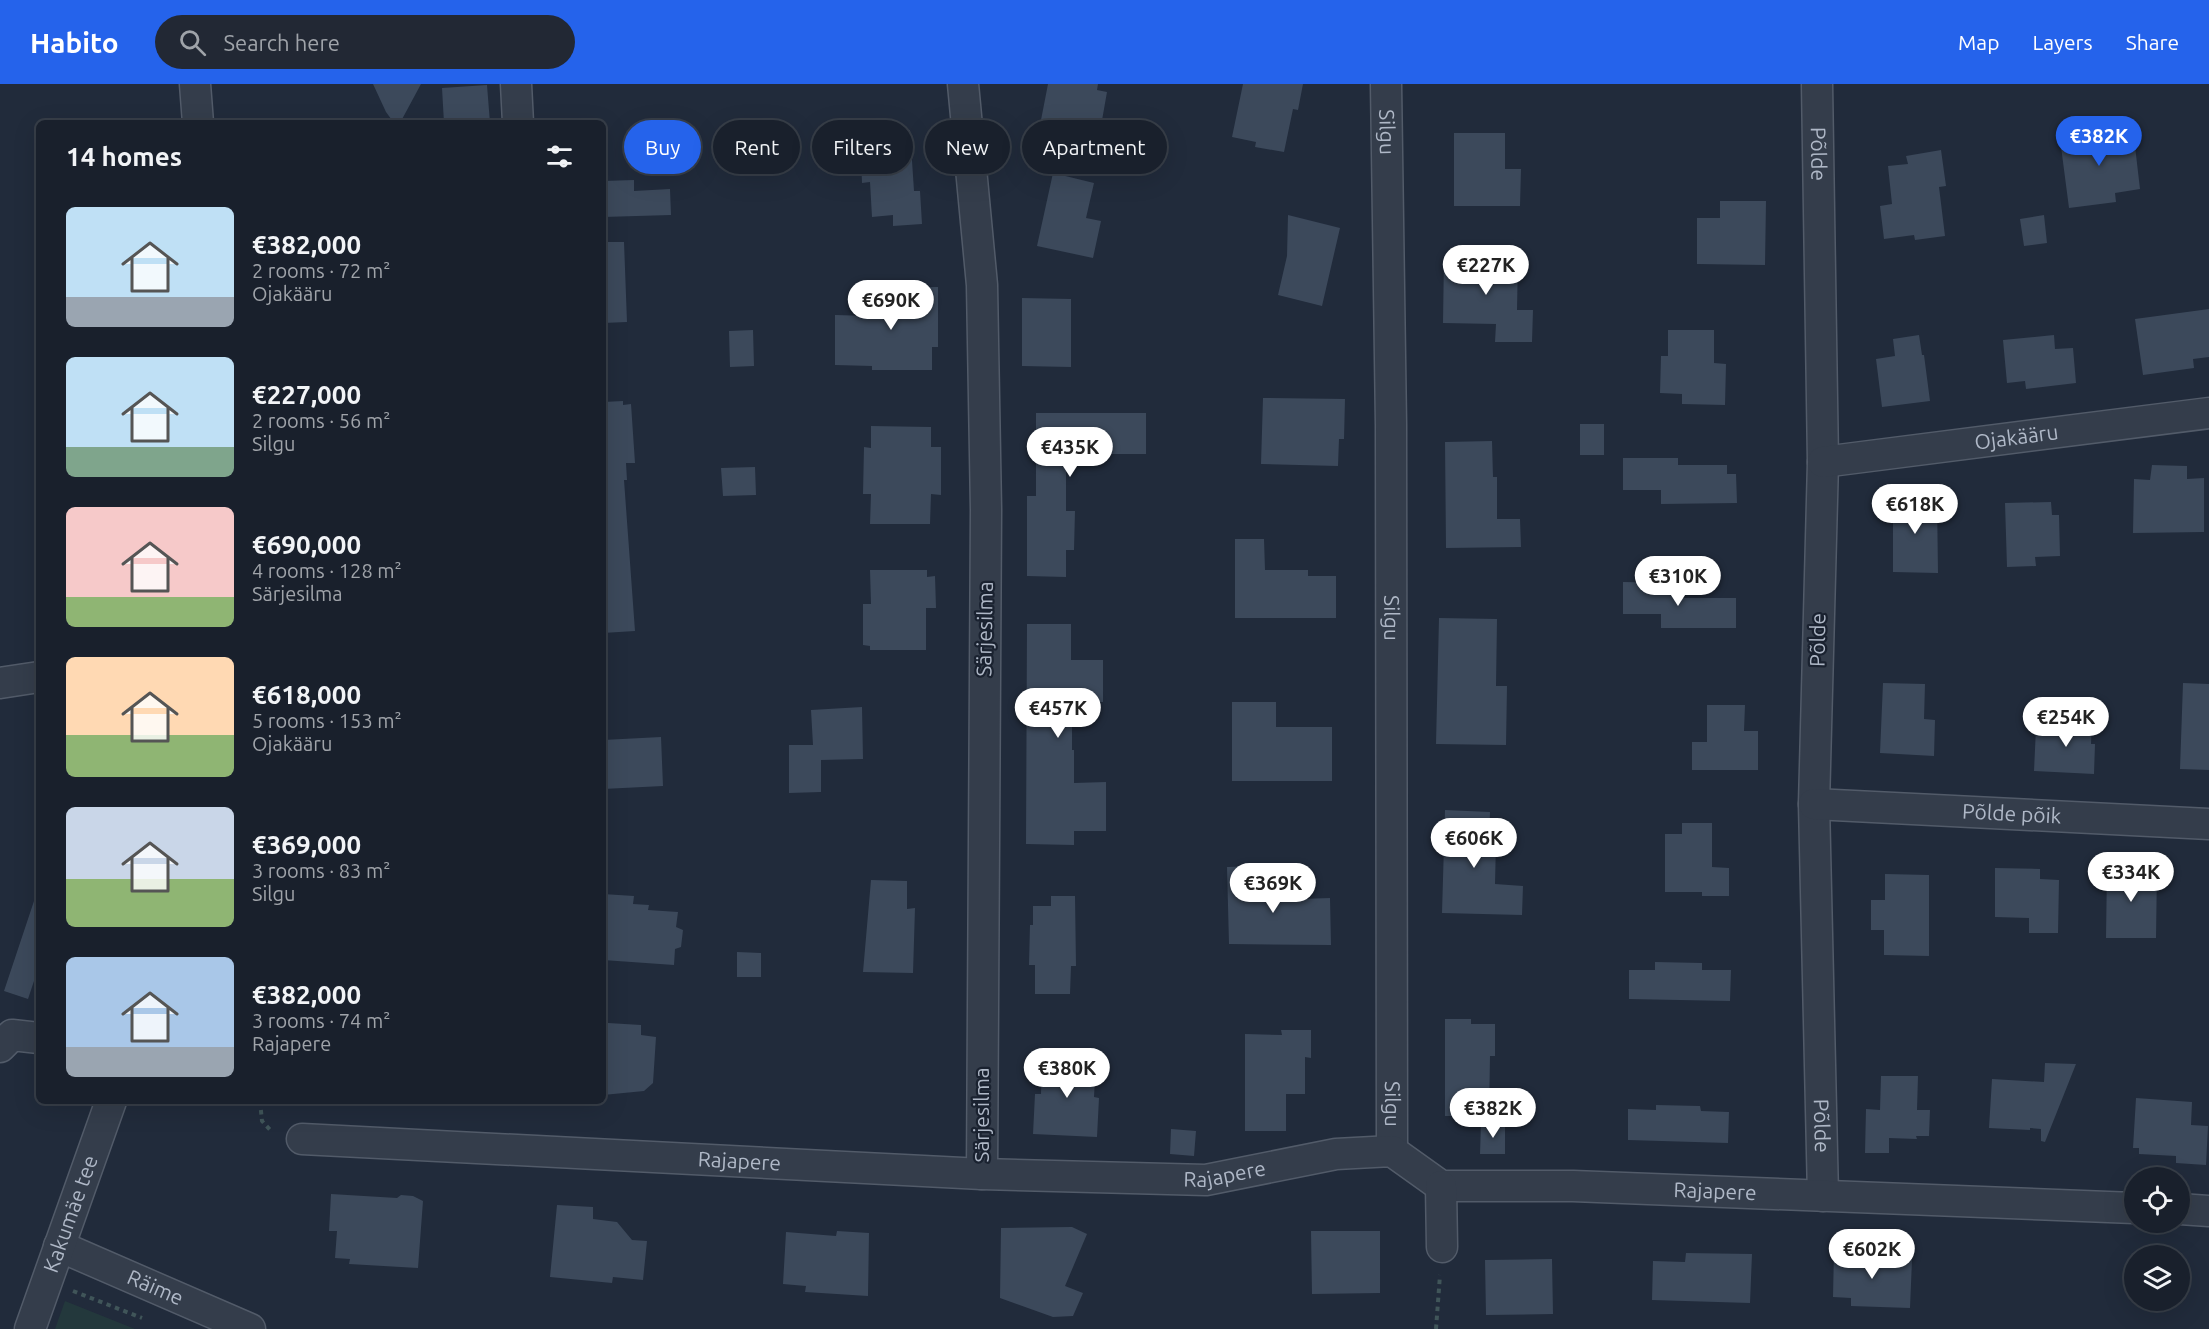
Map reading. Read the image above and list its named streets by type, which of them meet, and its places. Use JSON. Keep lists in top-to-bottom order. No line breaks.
{"streets":{"street":["Silgu","Põlde","Ojakääru","Särjesilma","Põlde põik","Rajapere","Kakumäe tee","Räime"]},"crossings":[["Silgu","Rajapere"],["Põlde","Ojakääru"],["Põlde","Põlde põik"],["Põlde","Rajapere"],["Särjesilma","Rajapere"],["Kakumäe tee","Räime"]],"page":{"header":"Habito","search":"Search here","nav":["Map","Layers","Share"],"price":["€382K","€227K","€690K","€435K","€618K","€310K","€457K","€254K","€606K","€334K","€369K","€380K","€382K","€602K"],"chip":["Buy","Rent","Filters","New","Apartment"],"heading":"14 homes","list":[{"name":"€382,000","note":"2 rooms · 72 m² · Ojakääru"},{"name":"€227,000","note":"2 rooms · 56 m² · Silgu"},{"name":"€690,000","note":"4 rooms · 128 m² · Särjesilma"},{"name":"€618,000","note":"5 rooms · 153 m² · Ojakääru"},{"name":"€369,000","note":"3 rooms · 83 m² · Silgu"},{"name":"€382,000","note":"3 rooms · 74 m² · Rajapere"}]}}
